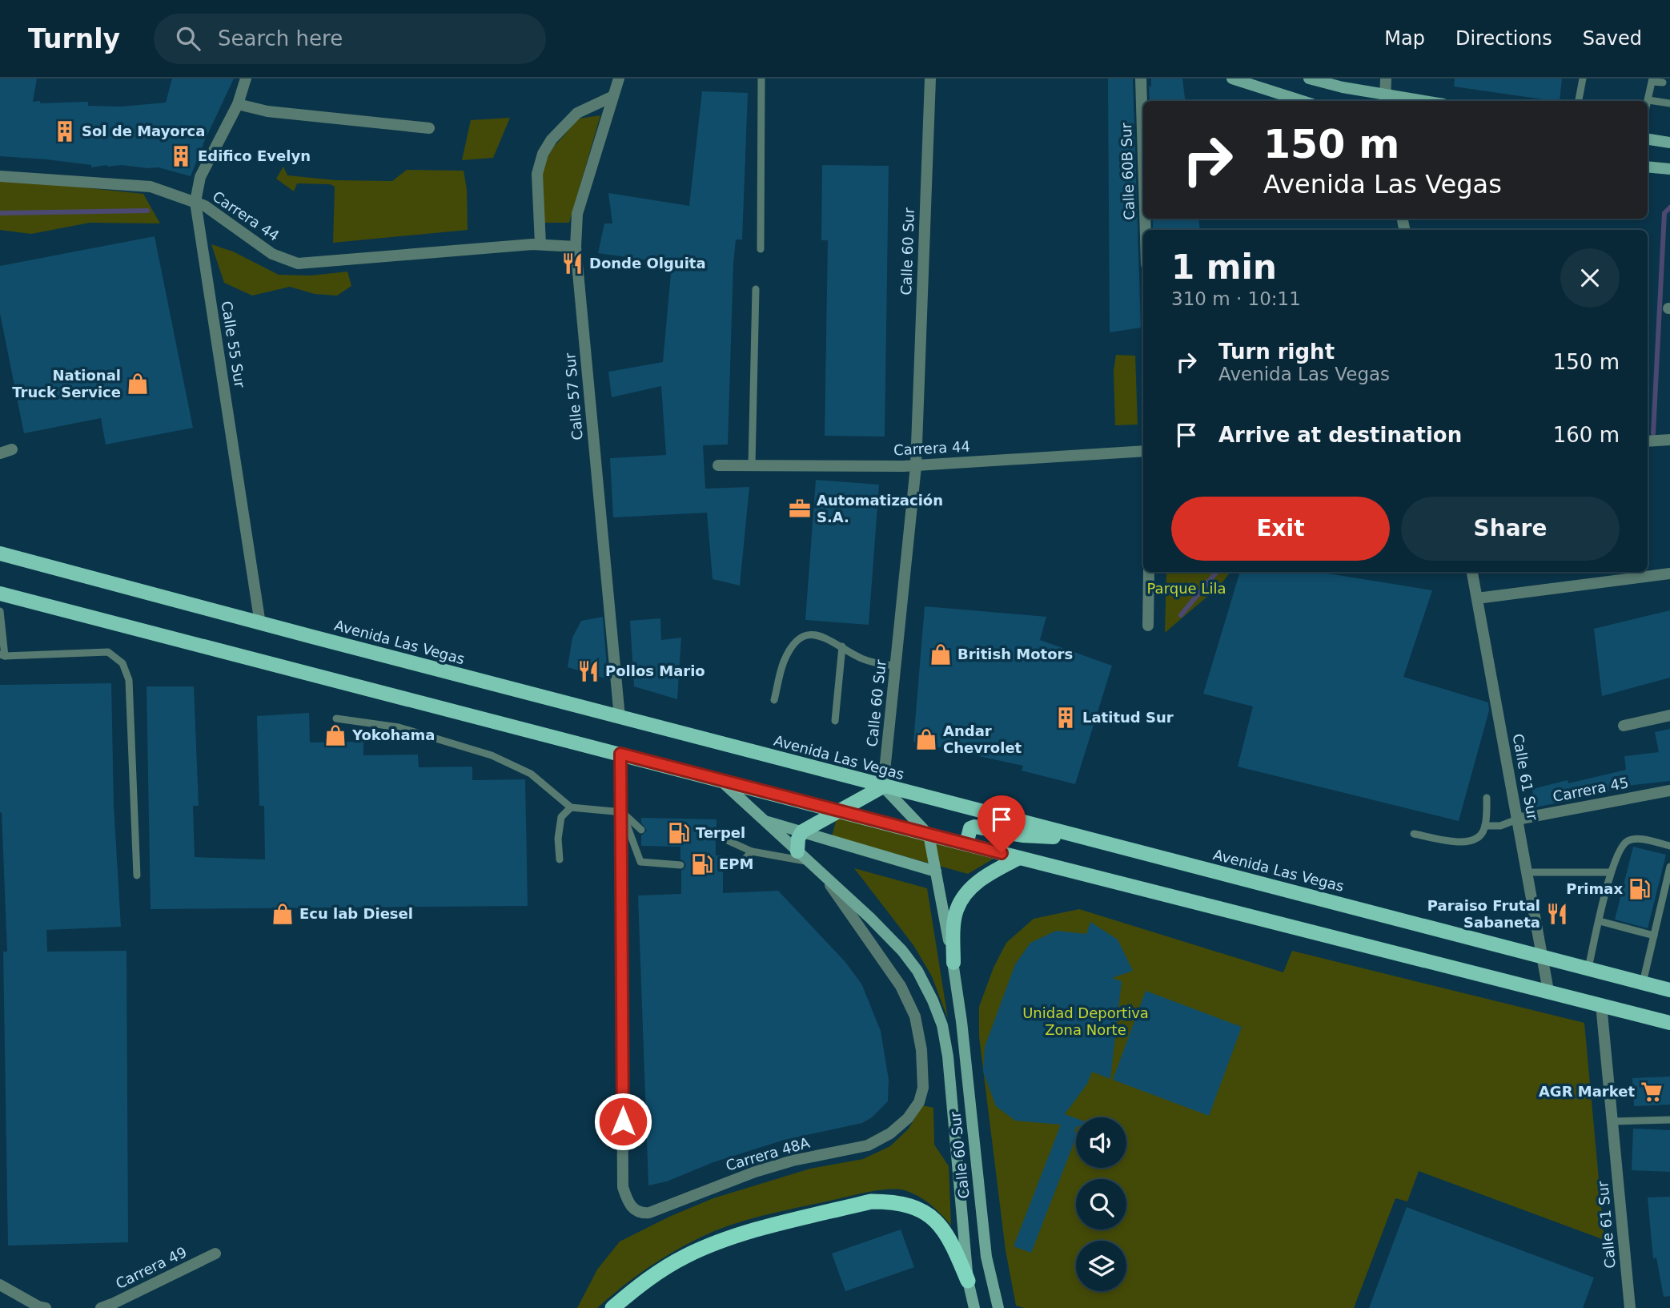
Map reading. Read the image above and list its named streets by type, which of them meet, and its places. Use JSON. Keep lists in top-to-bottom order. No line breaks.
{"streets":{"main road":["Calle 60 Sur","Avenida Las Vegas"],"street":["Calle 60B Sur","Carrera 44","Calle 55 Sur","Calle 57 Sur","Calle 61 Sur","Carrera 45","Carrera 48A","Carrera 49"]},"crossings":[["Carrera 44","Calle 60 Sur"],["Carrera 44","Calle 55 Sur"],["Carrera 44","Calle 57 Sur"],["Calle 60 Sur","Avenida Las Vegas"],["Calle 60 Sur","Carrera 48A"],["Calle 55 Sur","Avenida Las Vegas"],["Calle 57 Sur","Avenida Las Vegas"],["Avenida Las Vegas","Calle 61 Sur"],["Calle 61 Sur","Carrera 45"]],"parks":["Parque Lila","Unidad Deportiva Zona Norte"],"places":{"building":["Sol de Mayorca","Edifico Evelyn","Latitud Sur"],"restaurant":["Donde Olguita","Pollos Mario","Paraiso Frutal Sabaneta"],"shop":["National Truck Service","British Motors","Yokohama","Andar Chevrolet","Ecu lab Diesel"],"office":["Automatización S.A."],"fuel station":["Terpel","EPM","Primax"],"supermarket":["AGR Market"]},"page":{"header":"Turnly","search":"Search here","nav":["Map","Directions","Saved"],"turn":["150 m","Avenida Las Vegas"],"heading":["1 min","310 m · 10:11"],"list":[{"name":"Turn right","note":"Avenida Las Vegas","value":"150 m"},{"name":"Arrive at destination","value":"160 m"}],"buttons":["Exit","Share"]}}
